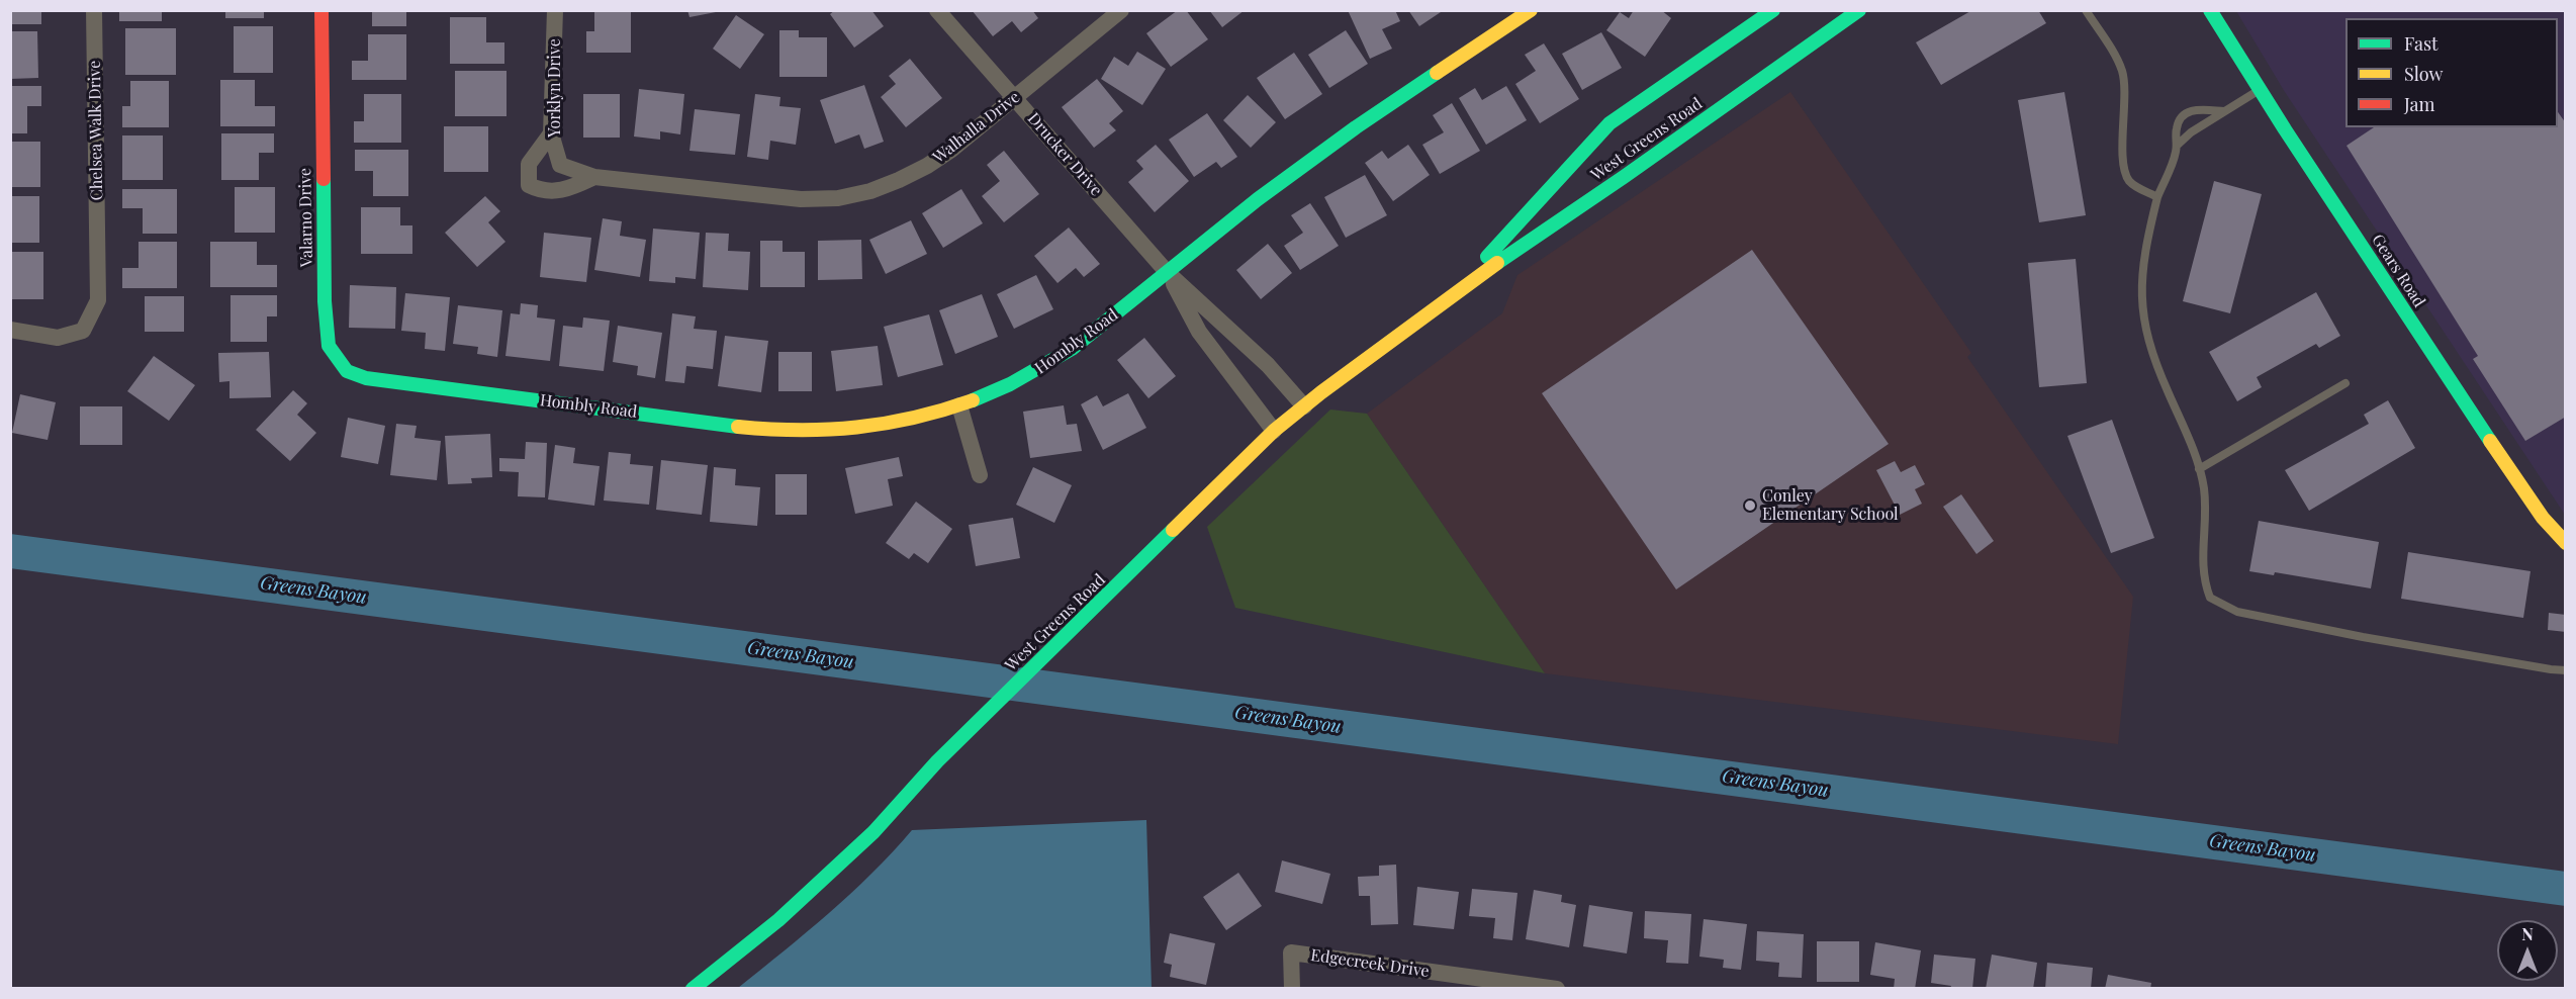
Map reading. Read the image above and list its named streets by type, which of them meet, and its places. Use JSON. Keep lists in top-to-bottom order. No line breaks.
{"streets":{"main road":["West Greens Road","Valarno Drive","Gears Road","Hombly Road"],"street":["Yorklyn Drive","Walhalla Drive","Chelsea Walk Drive","Drucker Drive","Edgecreek Drive"]},"crossings":[["Yorklyn Drive","Walhalla Drive"],["Walhalla Drive","Drucker Drive"],["West Greens Road","Drucker Drive"],["Drucker Drive","Hombly Road"],["Valarno Drive","Hombly Road"]],"water":["Greens Bayou"],"places":["Conley Elementary School"],"legend":["Fast","Slow","Jam"],"north":"top"}
